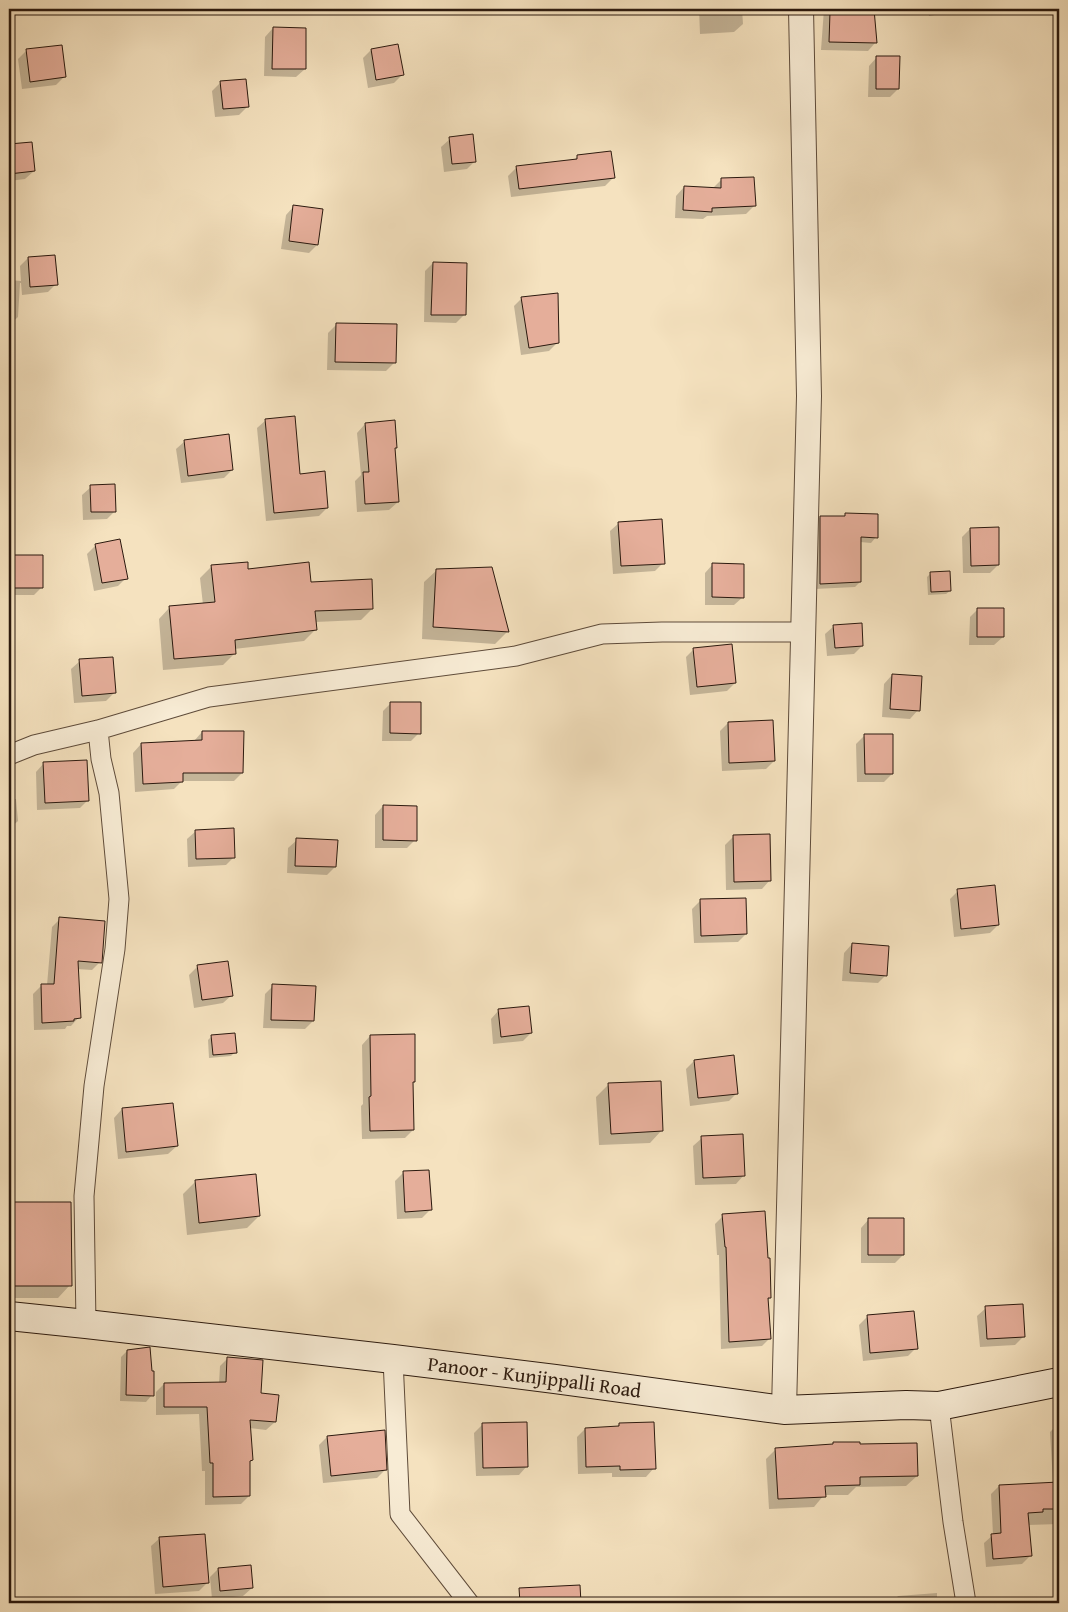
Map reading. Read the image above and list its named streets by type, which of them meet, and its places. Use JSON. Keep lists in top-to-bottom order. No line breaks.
{"streets":{"main road":["Panoor - Kunjippalli Road"]}}
